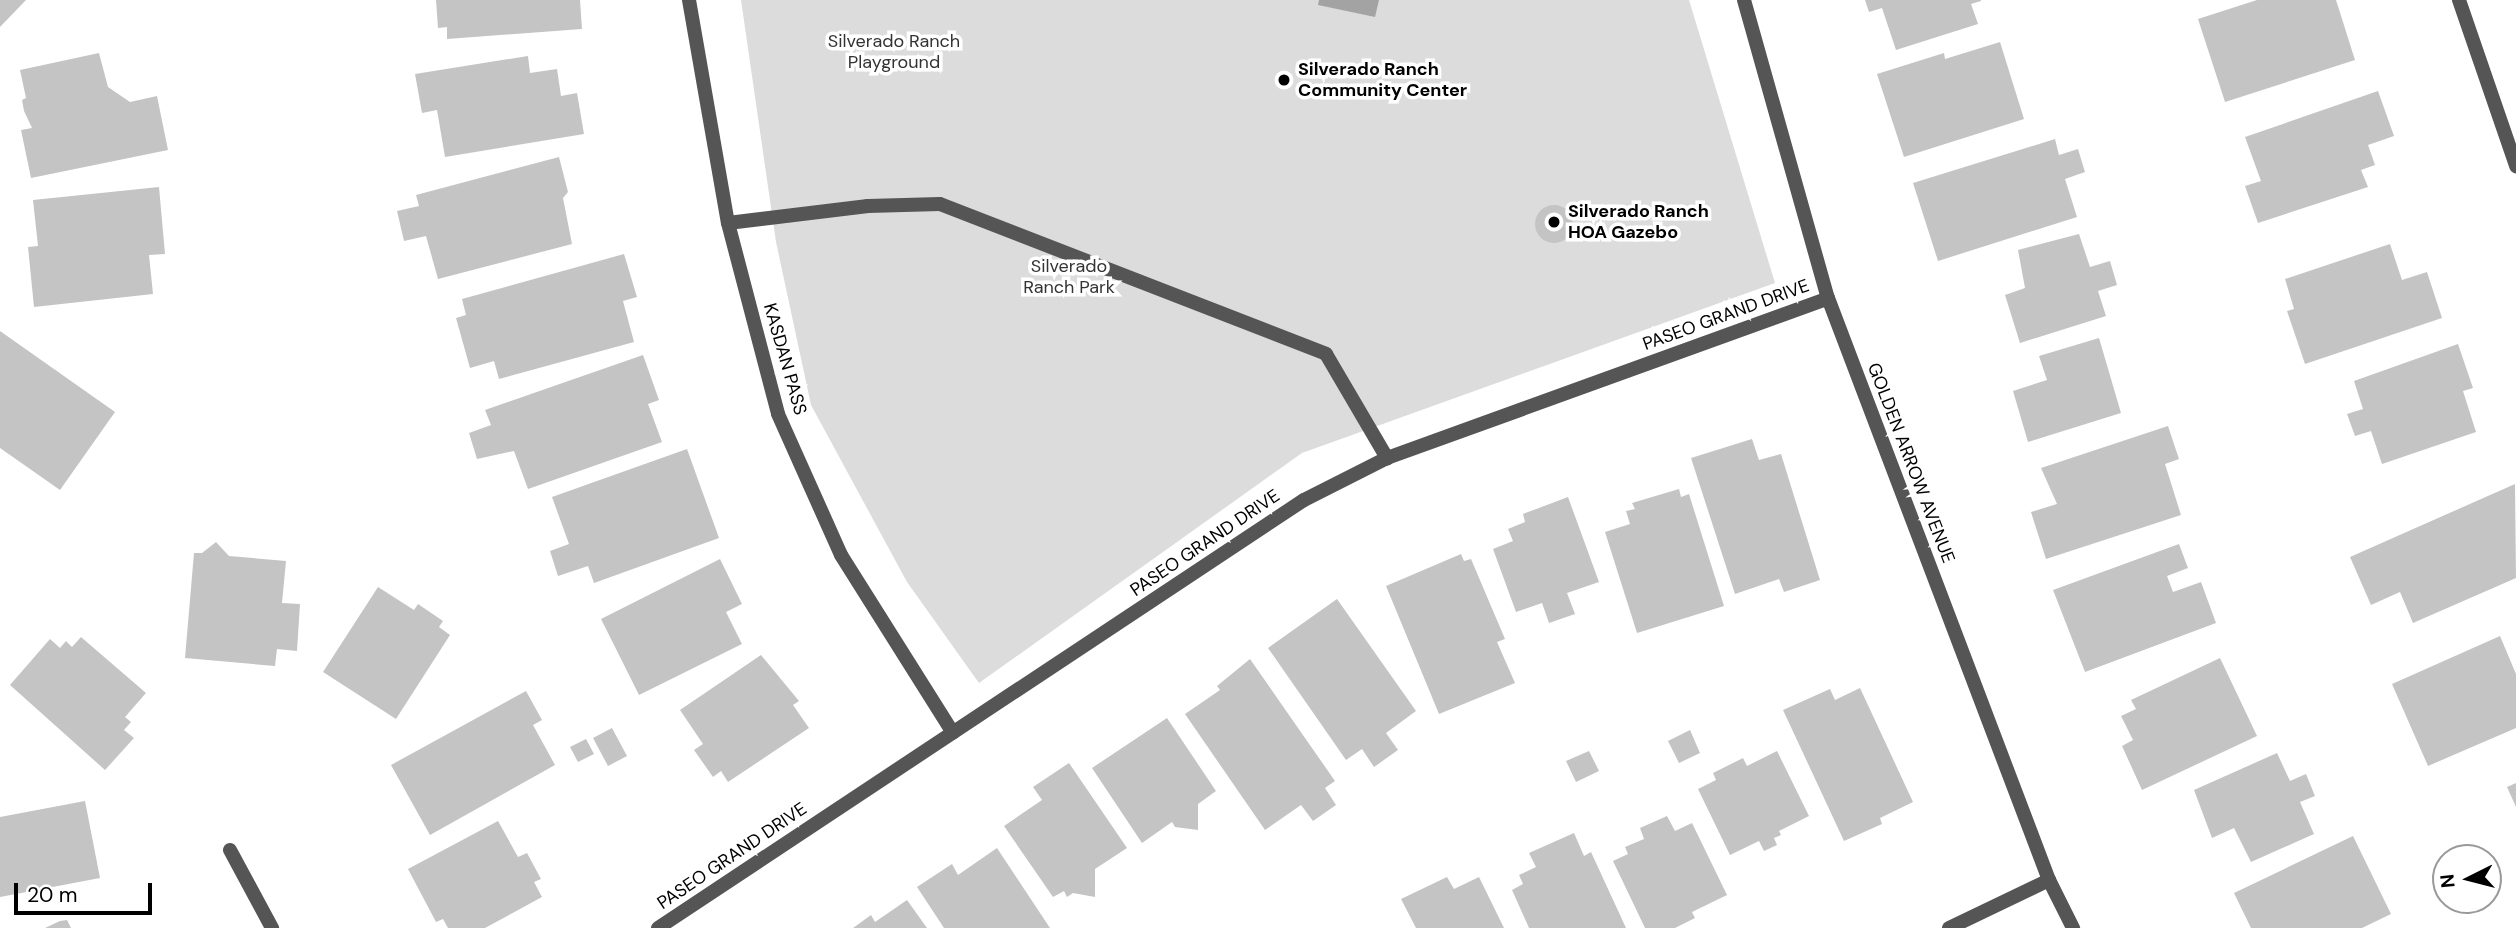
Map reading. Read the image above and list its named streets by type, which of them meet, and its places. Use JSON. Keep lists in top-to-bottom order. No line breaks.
{"streets":{"street":["PASEO GRAND DRIVE","KASDAN PASS","GOLDEN ARROW AVENUE"]},"crossings":[["PASEO GRAND DRIVE","KASDAN PASS"],["PASEO GRAND DRIVE","GOLDEN ARROW AVENUE"]],"parks":["Silverado Ranch Playground","Silverado Ranch Park"],"places":["Silverado Ranch Community Center","Silverado Ranch HOA Gazebo"],"scale_bar":"20 m","north":"left"}
